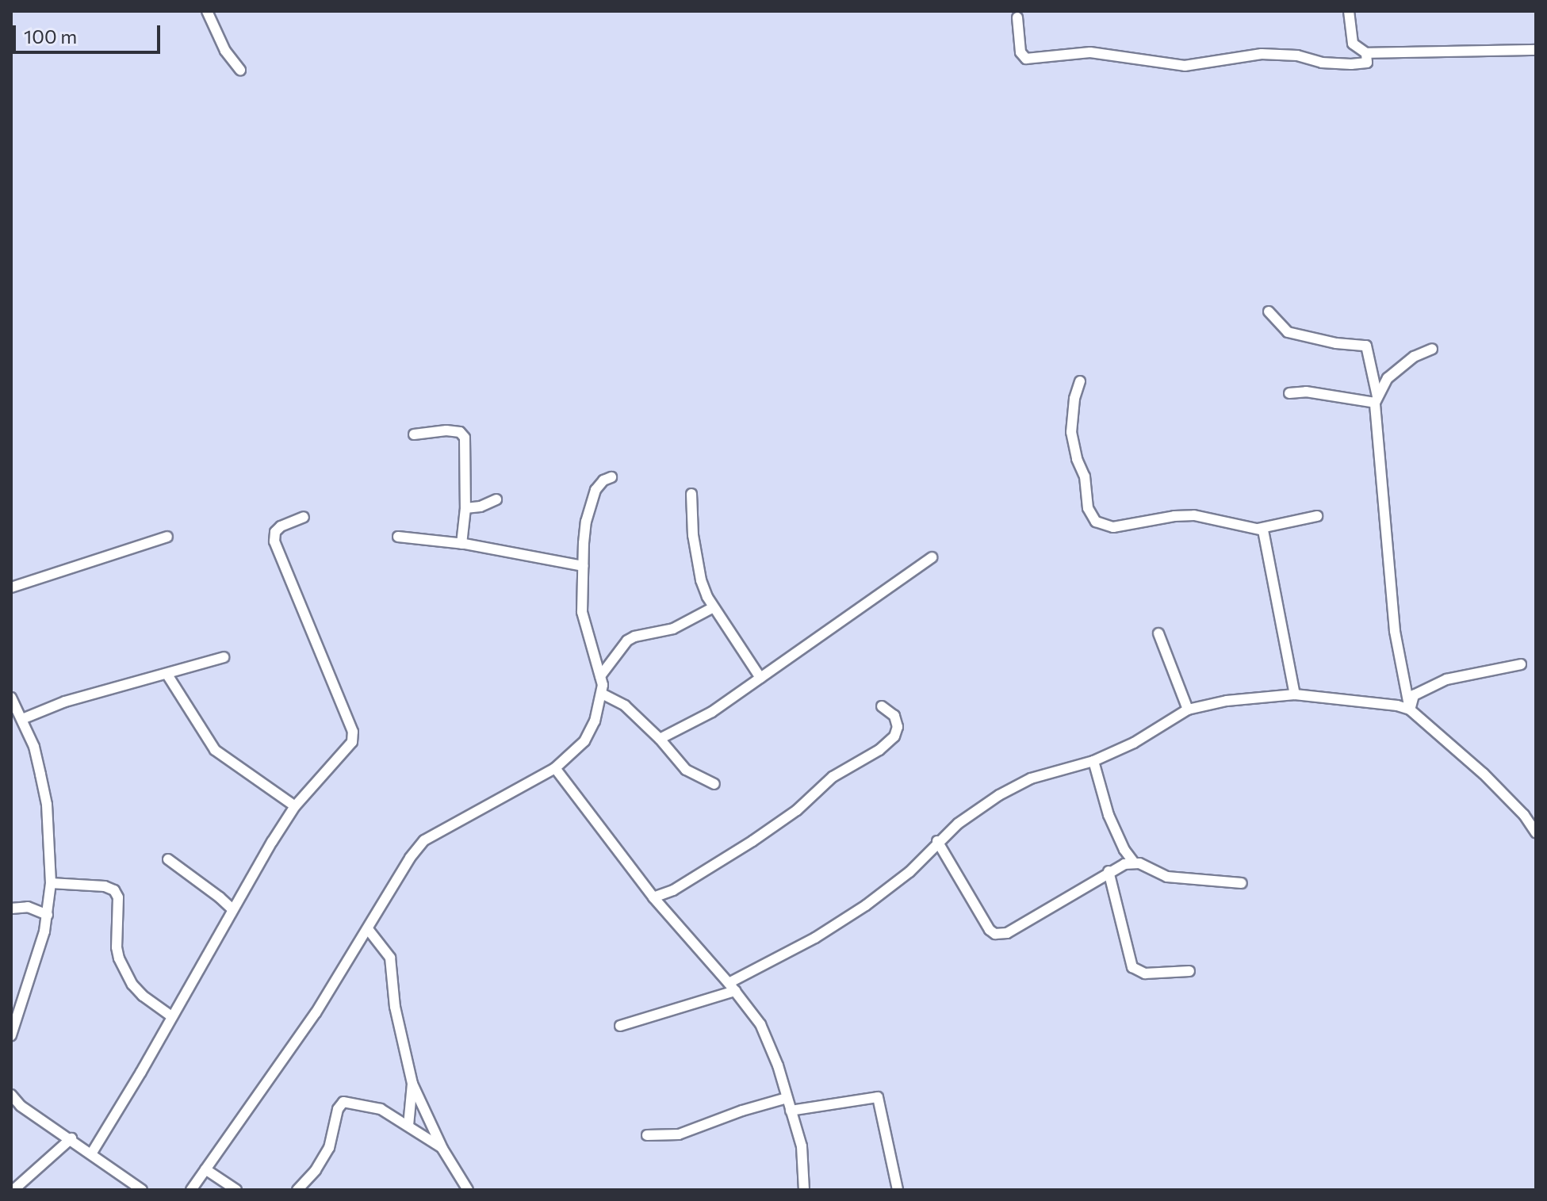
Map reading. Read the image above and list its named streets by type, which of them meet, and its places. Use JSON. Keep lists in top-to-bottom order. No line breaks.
{"scale_bar":"100 m"}
